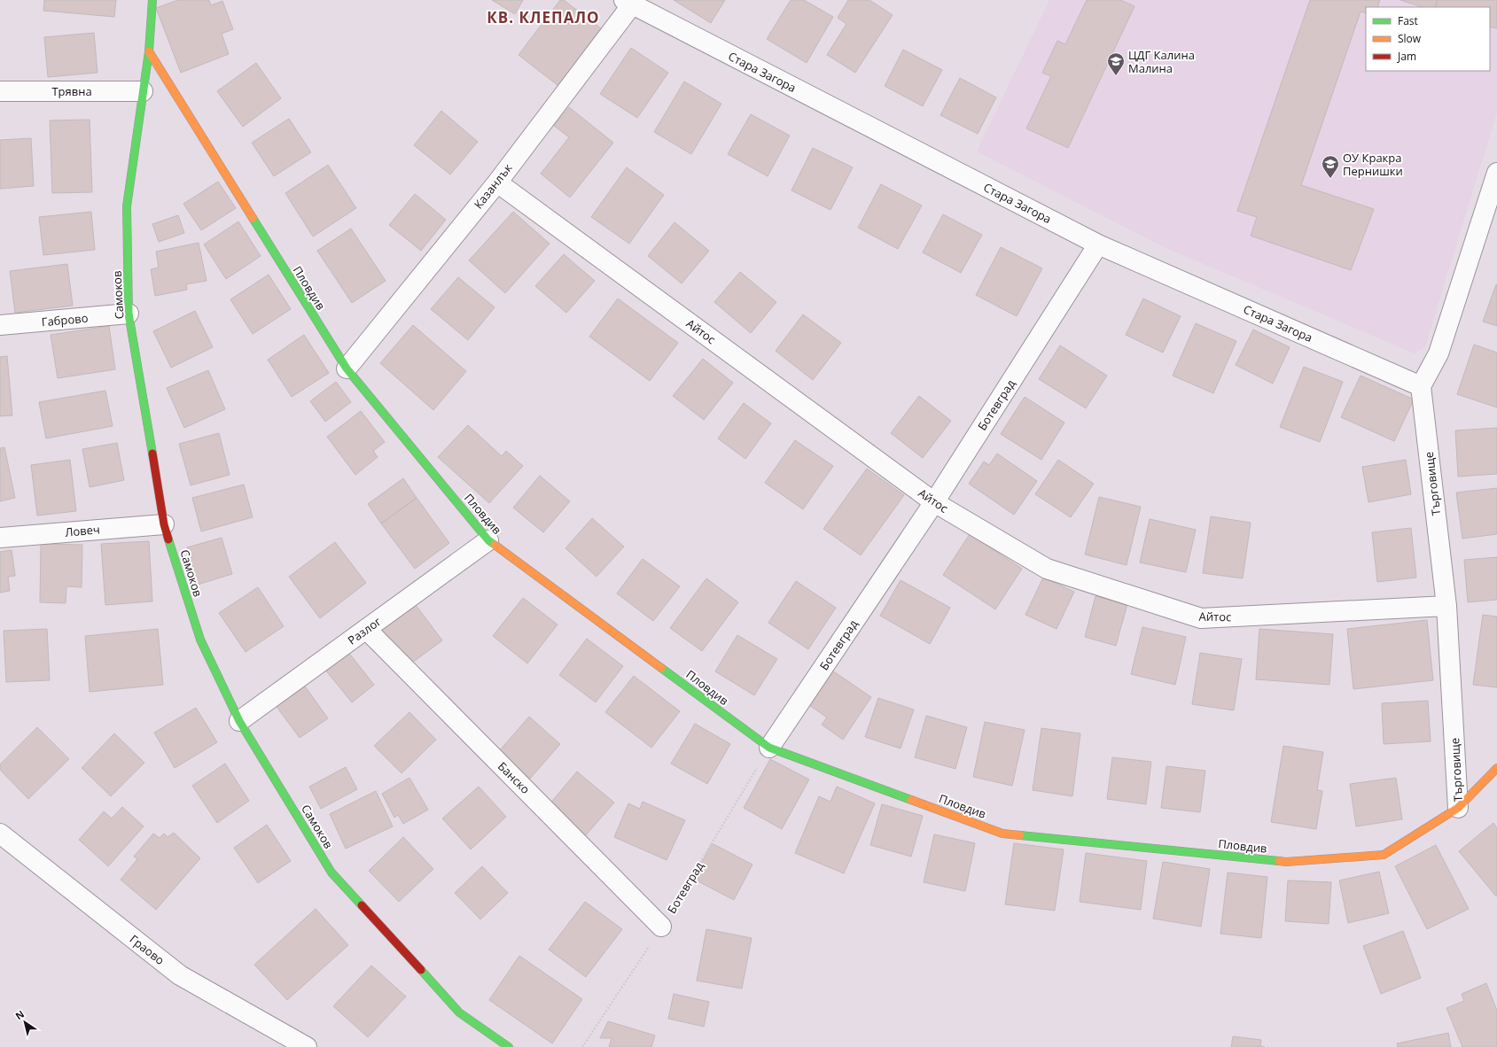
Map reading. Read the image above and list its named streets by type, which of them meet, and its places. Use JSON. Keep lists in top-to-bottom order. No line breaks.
{"streets":{"street":["Стара Загора","Трявна","Казанлък","Пловдив","Самоков","Габрово","Айтос","Ботевград","Търговище","Ловеч","Разлог","Банско","Граово"]},"crossings":[["Стара Загора","Казанлък"],["Стара Загора","Ботевград"],["Стара Загора","Търговище"],["Трявна","Самоков"],["Казанлък","Пловдив"],["Казанлък","Айтос"],["Пловдив","Самоков"],["Пловдив","Ботевград"],["Пловдив","Търговище"],["Пловдив","Разлог"],["Самоков","Габрово"],["Самоков","Ловеч"],["Самоков","Разлог"],["Айтос","Ботевград"],["Айтос","Търговище"],["Ботевград","Банско"],["Разлог","Банско"]],"districts":["КВ. КЛЕПАЛО"],"places":{"school or university":["ЦДГ Калина Малина","ОУ Кракра Пернишки"]},"legend":["Fast","Slow","Jam"],"north":"top left"}
